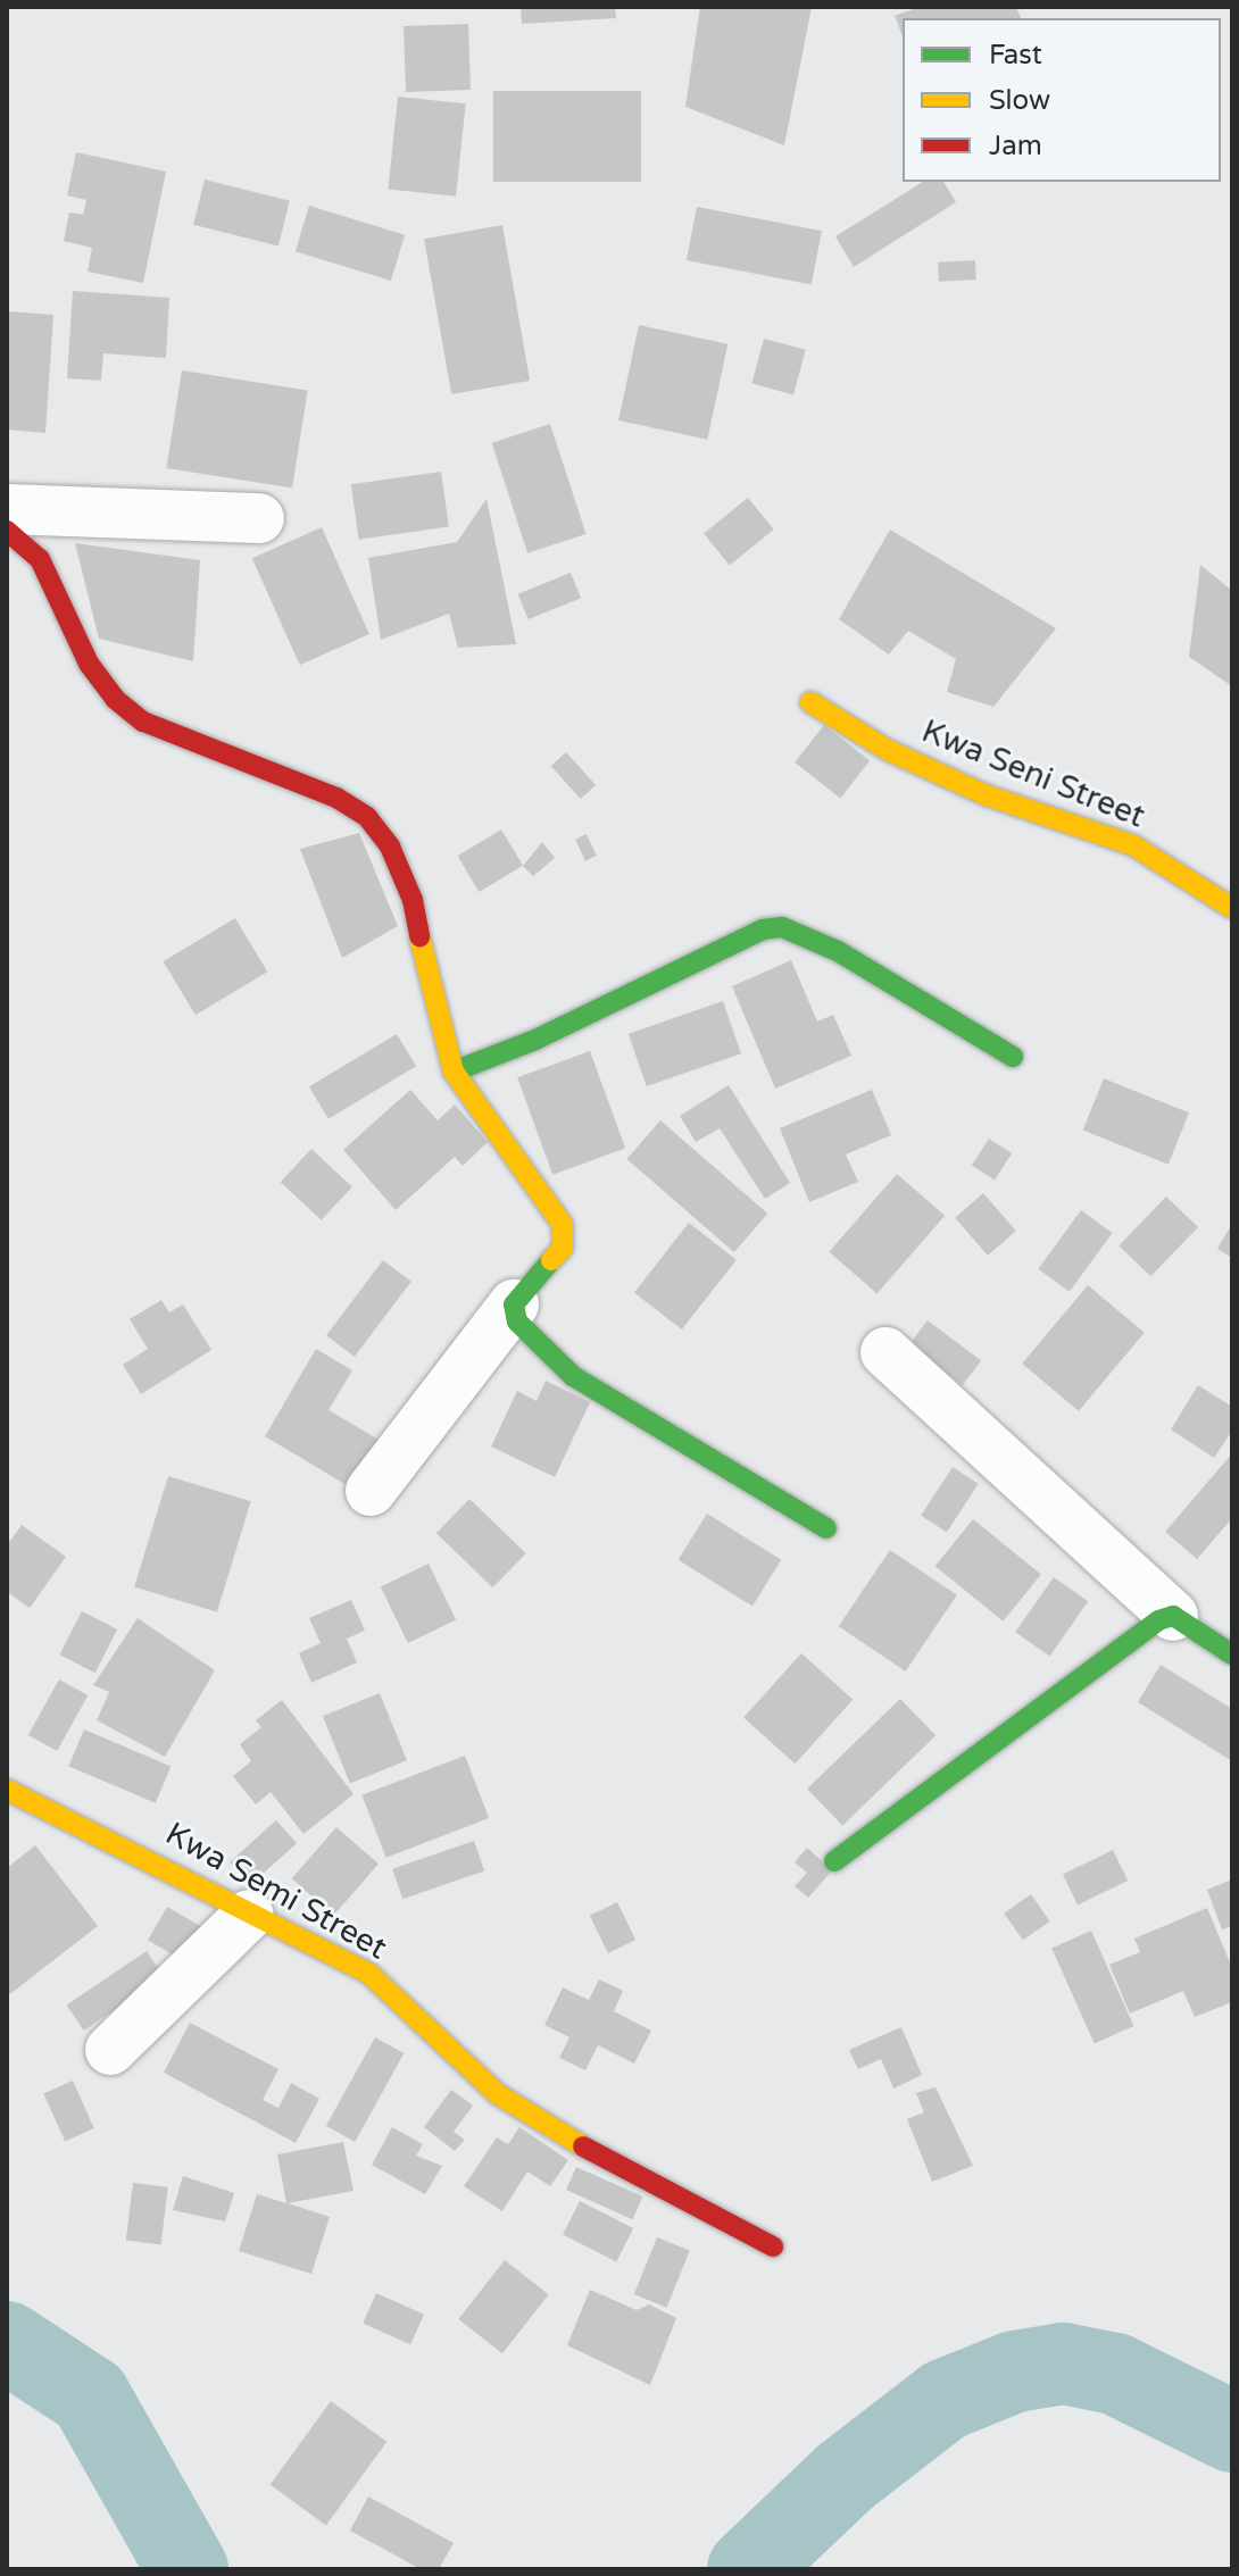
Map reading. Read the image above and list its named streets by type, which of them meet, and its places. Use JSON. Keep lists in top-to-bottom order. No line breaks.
{"streets":{"street":["Kwa Seni Street","Kwa Semi Street"]},"legend":["Fast","Slow","Jam"]}
